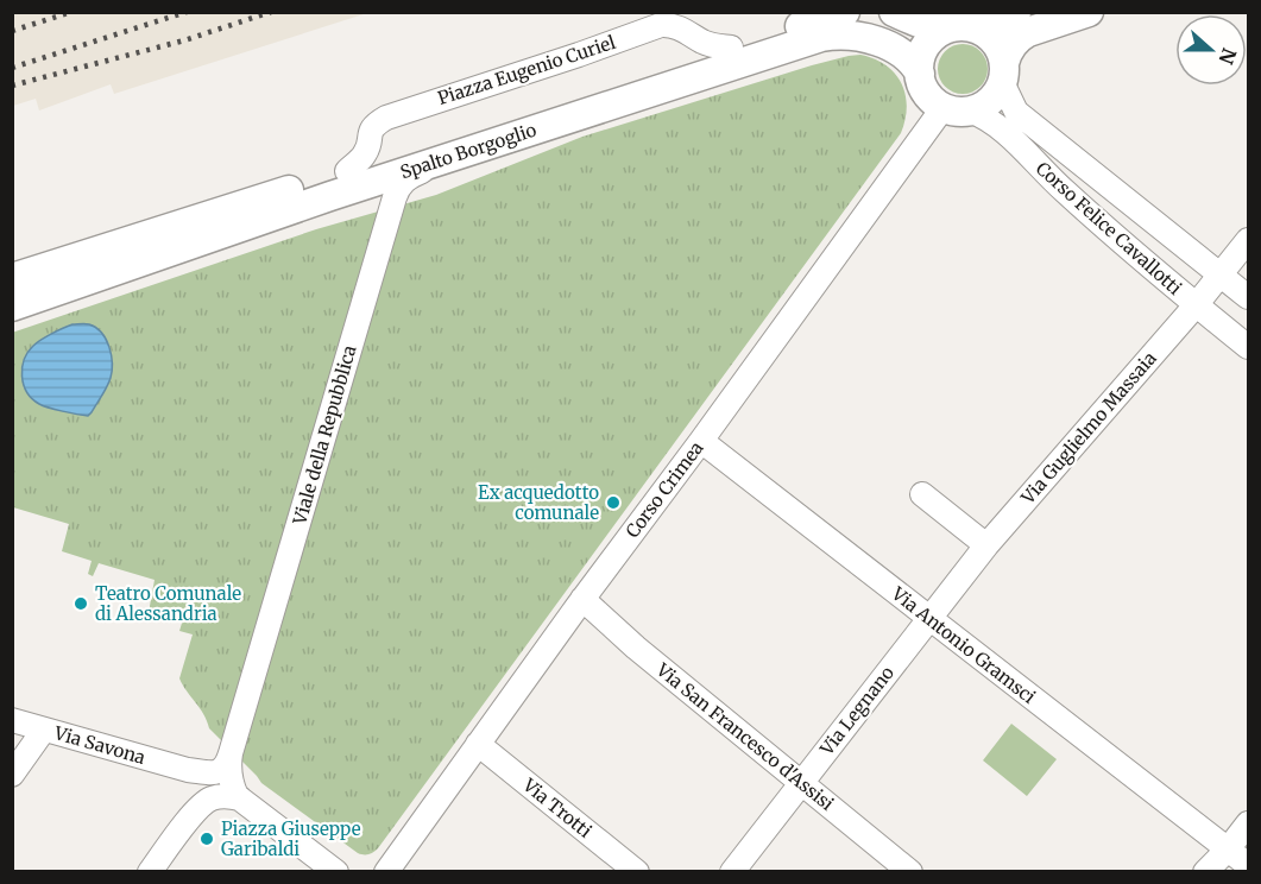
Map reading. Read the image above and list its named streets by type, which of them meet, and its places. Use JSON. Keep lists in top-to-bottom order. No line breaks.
{"streets":{"main road":["Spalto Borgoglio"],"street":["Piazza Eugenio Curiel","Corso Felice Cavallotti","Via Guglielmo Massaia","Viale della Repubblica","Corso Crimea","Via Antonio Gramsci","Via Legnano","Via San Francesco d'Assisi","Via Savona","Via Trotti"]},"crossings":[["Piazza Eugenio Curiel","Spalto Borgoglio"],["Spalto Borgoglio","Corso Felice Cavallotti"],["Spalto Borgoglio","Viale della Repubblica"],["Spalto Borgoglio","Corso Crimea"],["Corso Felice Cavallotti","Via Guglielmo Massaia"],["Corso Felice Cavallotti","Corso Crimea"],["Via Guglielmo Massaia","Via Antonio Gramsci"],["Via Guglielmo Massaia","Via Legnano"],["Viale della Repubblica","Via Savona"],["Corso Crimea","Via Antonio Gramsci"],["Corso Crimea","Via San Francesco d'Assisi"],["Corso Crimea","Via Trotti"],["Via Antonio Gramsci","Via Legnano"],["Via Legnano","Via San Francesco d'Assisi"]],"places":["Ex acquedotto comunale","Teatro Comunale di Alessandria","Piazza Giuseppe Garibaldi"],"north":"right"}
